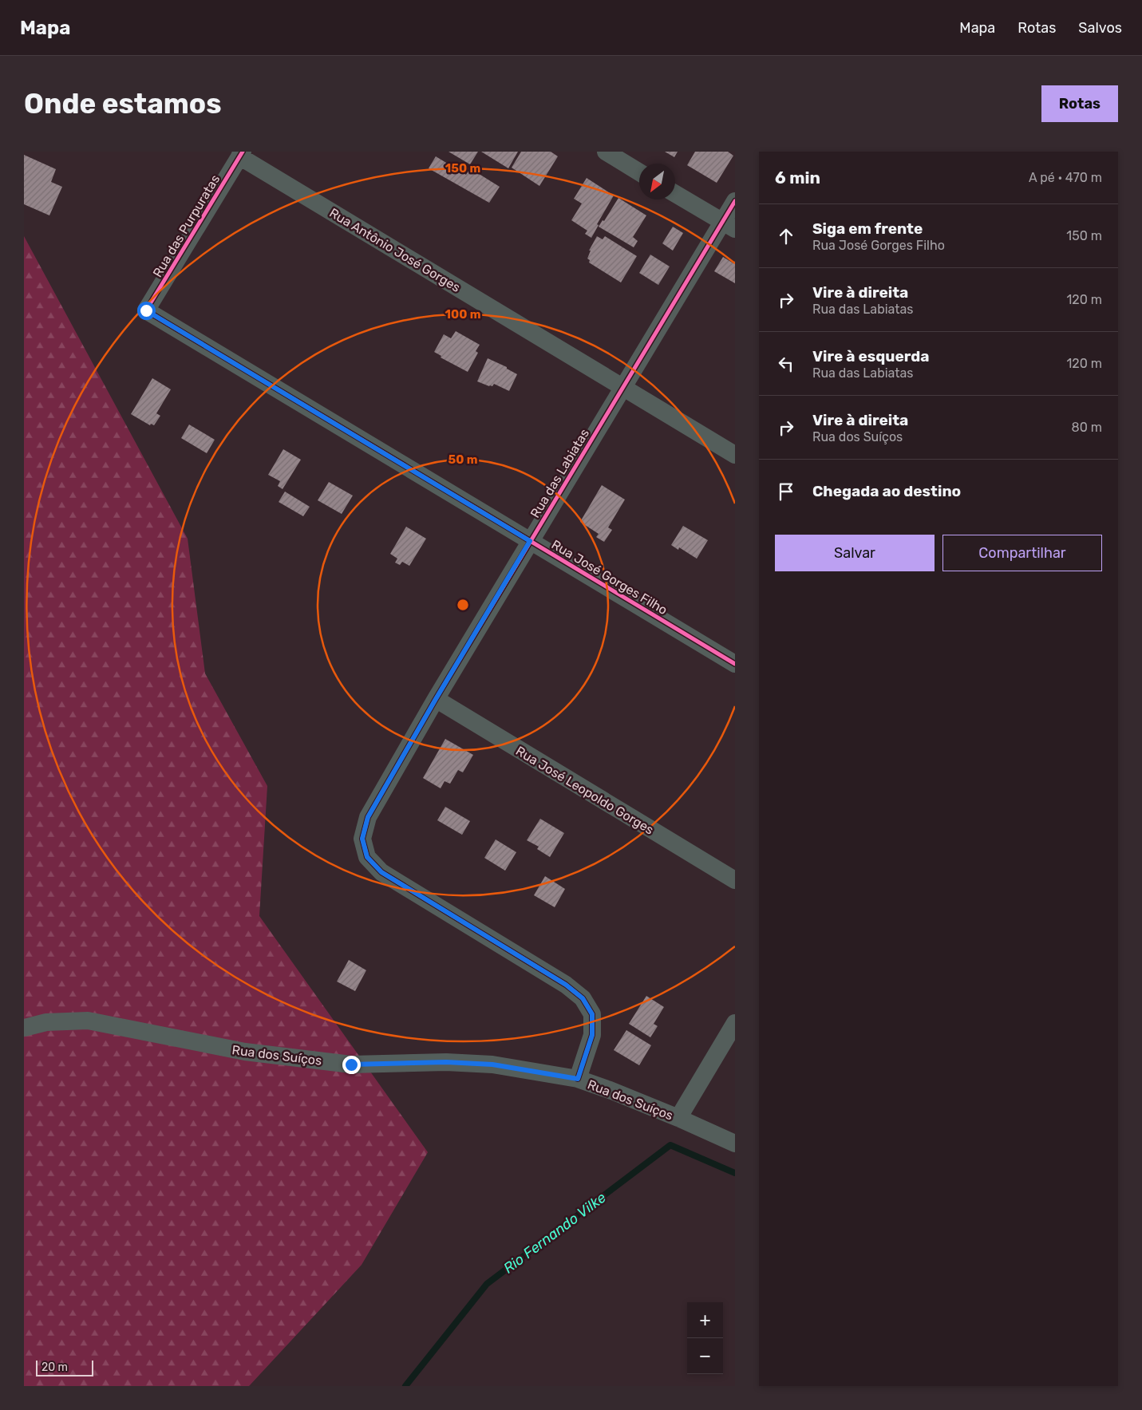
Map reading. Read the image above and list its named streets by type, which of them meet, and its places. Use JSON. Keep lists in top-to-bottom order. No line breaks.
{"streets":{"street":["Rua das Purpuratas","Rua Antônio José Gorges","Rua das Labiatas","Rua José Gorges Filho","Rua José Leopoldo Gorges","Rua dos Suíços"]},"crossings":[["Rua das Purpuratas","Rua Antônio José Gorges"],["Rua das Purpuratas","Rua José Gorges Filho"],["Rua Antônio José Gorges","Rua das Labiatas"],["Rua das Labiatas","Rua José Gorges Filho"],["Rua das Labiatas","Rua José Leopoldo Gorges"],["Rua das Labiatas","Rua dos Suíços"]],"water":["Rio Fernando Vilke"],"scale_bar":"20 m","north":"bottom left","page":{"header":"Mapa","nav":["Mapa","Rotas","Salvos"],"buttons":["Rotas",["Salvar","Compartilhar"]],"title":"Onde estamos","heading":["6 min","A pé · 470 m"],"list":[["Siga em frente","Rua José Gorges Filho","150 m"],["Vire à direita","Rua das Labiatas","120 m"],["Vire à esquerda","Rua das Labiatas","120 m"],["Vire à direita","Rua dos Suíços","80 m"],"Chegada ao destino"],"map_buttons":["+","−"],"scale":"20 m"},"rings":["150 m","100 m","50 m"]}
